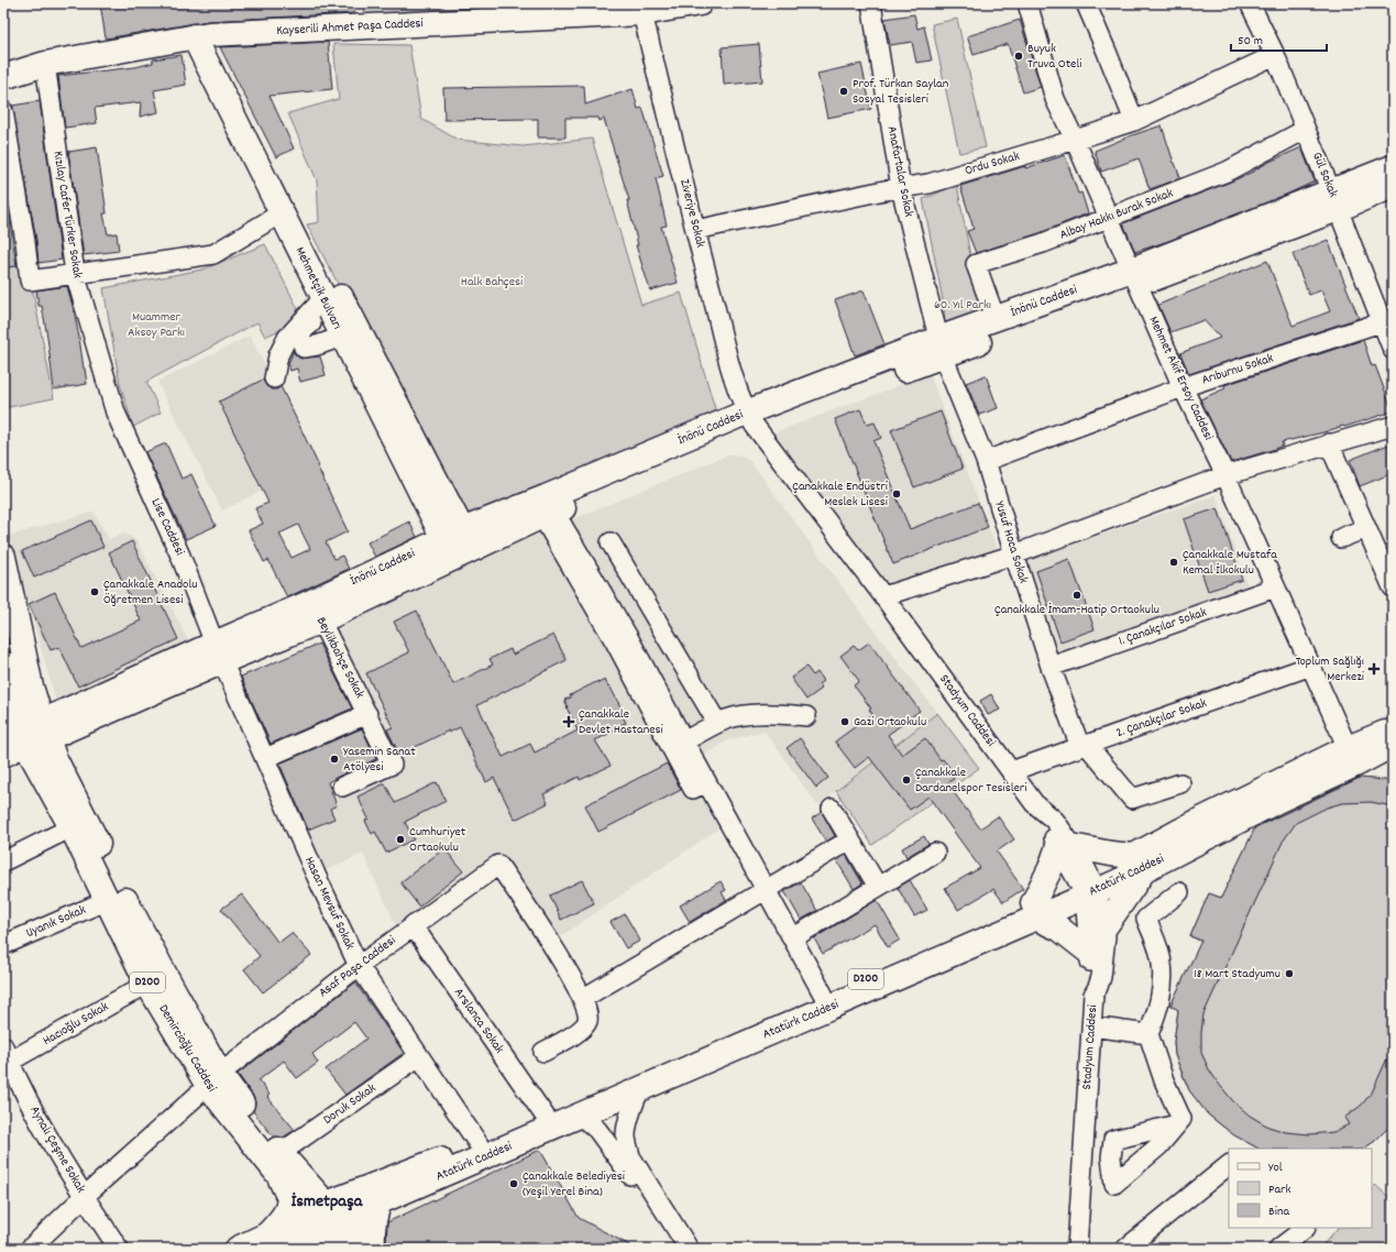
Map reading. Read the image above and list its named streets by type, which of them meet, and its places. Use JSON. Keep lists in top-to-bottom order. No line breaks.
{"streets":{"main road":["Kayserili Ahmet Paşa Caddesi","Mehmetçik Bulvarı","İnönü Caddesi","Atatürk Caddesi","D200","Demircioğlu Caddesi"],"street":["Ordu Sokak","Anafartalar Sokak","Gül Sokak","Ziveriye Sokak","Kızılay Cafer Türker Sokak","Albay Hakkı Burak Sokak","Arıburnu Sokak","Mehmet Akif Ersoy Caddesi","Lise Caddesi","Yusuf Hoca Sokak","1. Çanakçılar Sokak","Beylikbahçe Sokak","Stadyum Caddesi","2. Çanakçılar Sokak","Hasan Mevsuf Sokak","Uyanık Sokak","Asaf Paşa Caddesi","Arslanca Sokak","Hacıoğlu Sokak","Doruk Sokak","Aynalı Çeşme Sokak"]},"crossings":[["Kayserili Ahmet Paşa Caddesi","Ziveriye Sokak"],["Kayserili Ahmet Paşa Caddesi","Kızılay Cafer Türker Sokak"],["Kayserili Ahmet Paşa Caddesi","Mehmetçik Bulvarı"],["Ordu Sokak","Anafartalar Sokak"],["Ordu Sokak","Gül Sokak"],["Ordu Sokak","Ziveriye Sokak"],["Ordu Sokak","Mehmet Akif Ersoy Caddesi"],["Anafartalar Sokak","İnönü Caddesi"],["Anafartalar Sokak","Yusuf Hoca Sokak"],["Gül Sokak","Albay Hakkı Burak Sokak"],["Gül Sokak","İnönü Caddesi"],["Gül Sokak","Arıburnu Sokak"],["Ziveriye Sokak","İnönü Caddesi"],["Ziveriye Sokak","Stadyum Caddesi"],["Kızılay Cafer Türker Sokak","Lise Caddesi"],["Albay Hakkı Burak Sokak","İnönü Caddesi"],["Albay Hakkı Burak Sokak","Mehmet Akif Ersoy Caddesi"],["Mehmetçik Bulvarı","İnönü Caddesi"],["İnönü Caddesi","Mehmet Akif Ersoy Caddesi"],["İnönü Caddesi","Lise Caddesi"],["İnönü Caddesi","Yusuf Hoca Sokak"],["İnönü Caddesi","Beylikbahçe Sokak"],["İnönü Caddesi","Stadyum Caddesi"],["İnönü Caddesi","Hasan Mevsuf Sokak"],["İnönü Caddesi","D200"],["İnönü Caddesi","Demircioğlu Caddesi"],["Arıburnu Sokak","Mehmet Akif Ersoy Caddesi"],["Arıburnu Sokak","Yusuf Hoca Sokak"],["Mehmet Akif Ersoy Caddesi","1. Çanakçılar Sokak"],["Mehmet Akif Ersoy Caddesi","2. Çanakçılar Sokak"],["Mehmet Akif Ersoy Caddesi","Atatürk Caddesi"],["Lise Caddesi","Hasan Mevsuf Sokak"],["Yusuf Hoca Sokak","1. Çanakçılar Sokak"],["Yusuf Hoca Sokak","2. Çanakçılar Sokak"],["Beylikbahçe Sokak","Hasan Mevsuf Sokak"],["Stadyum Caddesi","2. Çanakçılar Sokak"],["Stadyum Caddesi","Atatürk Caddesi"],["Atatürk Caddesi","Hasan Mevsuf Sokak"],["Atatürk Caddesi","Arslanca Sokak"],["Atatürk Caddesi","Demircioğlu Caddesi"],["Hasan Mevsuf Sokak","Asaf Paşa Caddesi"],["Hasan Mevsuf Sokak","Doruk Sokak"],["Uyanık Sokak","Demircioğlu Caddesi"],["Asaf Paşa Caddesi","Arslanca Sokak"],["Asaf Paşa Caddesi","Demircioğlu Caddesi"],["Asaf Paşa Caddesi","Aynalı Çeşme Sokak"],["D200","Demircioğlu Caddesi"],["Hacıoğlu Sokak","Demircioğlu Caddesi"],["Hacıoğlu Sokak","Aynalı Çeşme Sokak"],["Demircioğlu Caddesi","Doruk Sokak"]],"districts":["İsmetpaşa"],"parks":["Halk Bahçesi","60. Yıl Parkı","Muammer Aksoy Parkı"],"places":{"other":["Buyuk Truva Oteli","Prof. Türkan Saylan Sosyal Tesisleri","Çanakkale Endüstri Meslek Lisesi","Çanakkale Mustafa Kemal İlkokulu","Çanakkale Anadolu Öğretmen Lisesi","Çanakkale İmam-Hatip Ortaokulu","Gazi Ortaokulu","Yasemin Sanat Atölyesi","Çanakkale Dardanelspor Tesisleri","Cumhuriyet Ortaokulu","18 Mart Stadyumu","Çanakkale Belediyesi (Yeşil Yerel Bina)"],"health":["Toplum Sağlığı Merkezi","Çanakkale Devlet Hastanesi"]},"legend":["Yol","Park","Bina"],"scale_bar":"50 m"}
